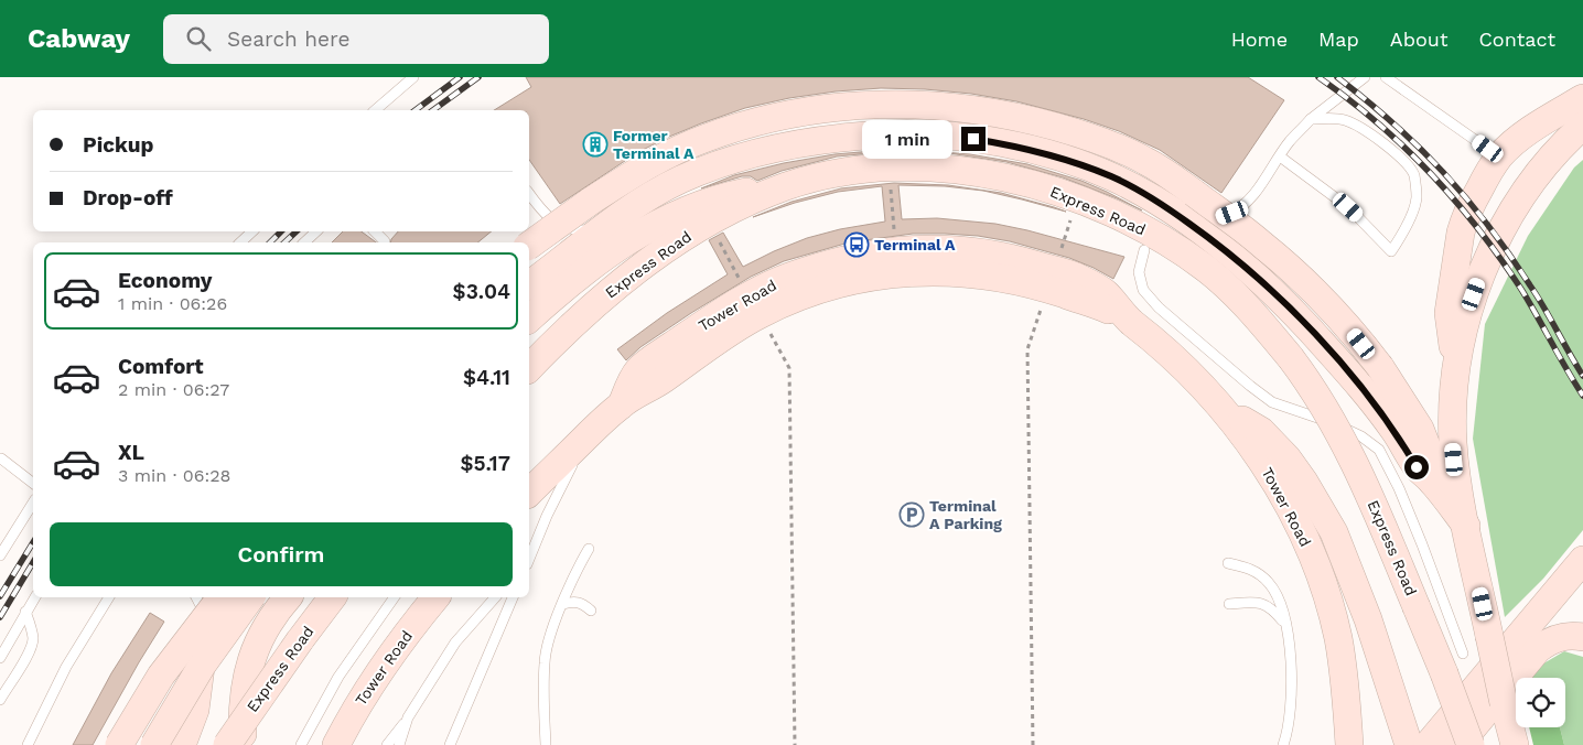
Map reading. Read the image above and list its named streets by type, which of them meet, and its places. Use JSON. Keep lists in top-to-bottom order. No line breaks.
{"streets":{"street":["Express Road","Tower Road"]},"places":{"building":["Former Terminal A"],"bus stop":["Terminal A"],"parking":["Terminal A Parking"]},"page":{"header":"Cabway","search":"Search here","nav":["Home","Map","About","Contact"],"banner":["Pickup","Drop-off"],"bubble":"1 min","list":[{"name":"Economy","note":"1 min · 06:26","value":"$3.04"},{"name":"Comfort","note":"2 min · 06:27","value":"$4.11"},{"name":"XL","note":"3 min · 06:28","value":"$5.17"}],"buttons":"Confirm"}}
